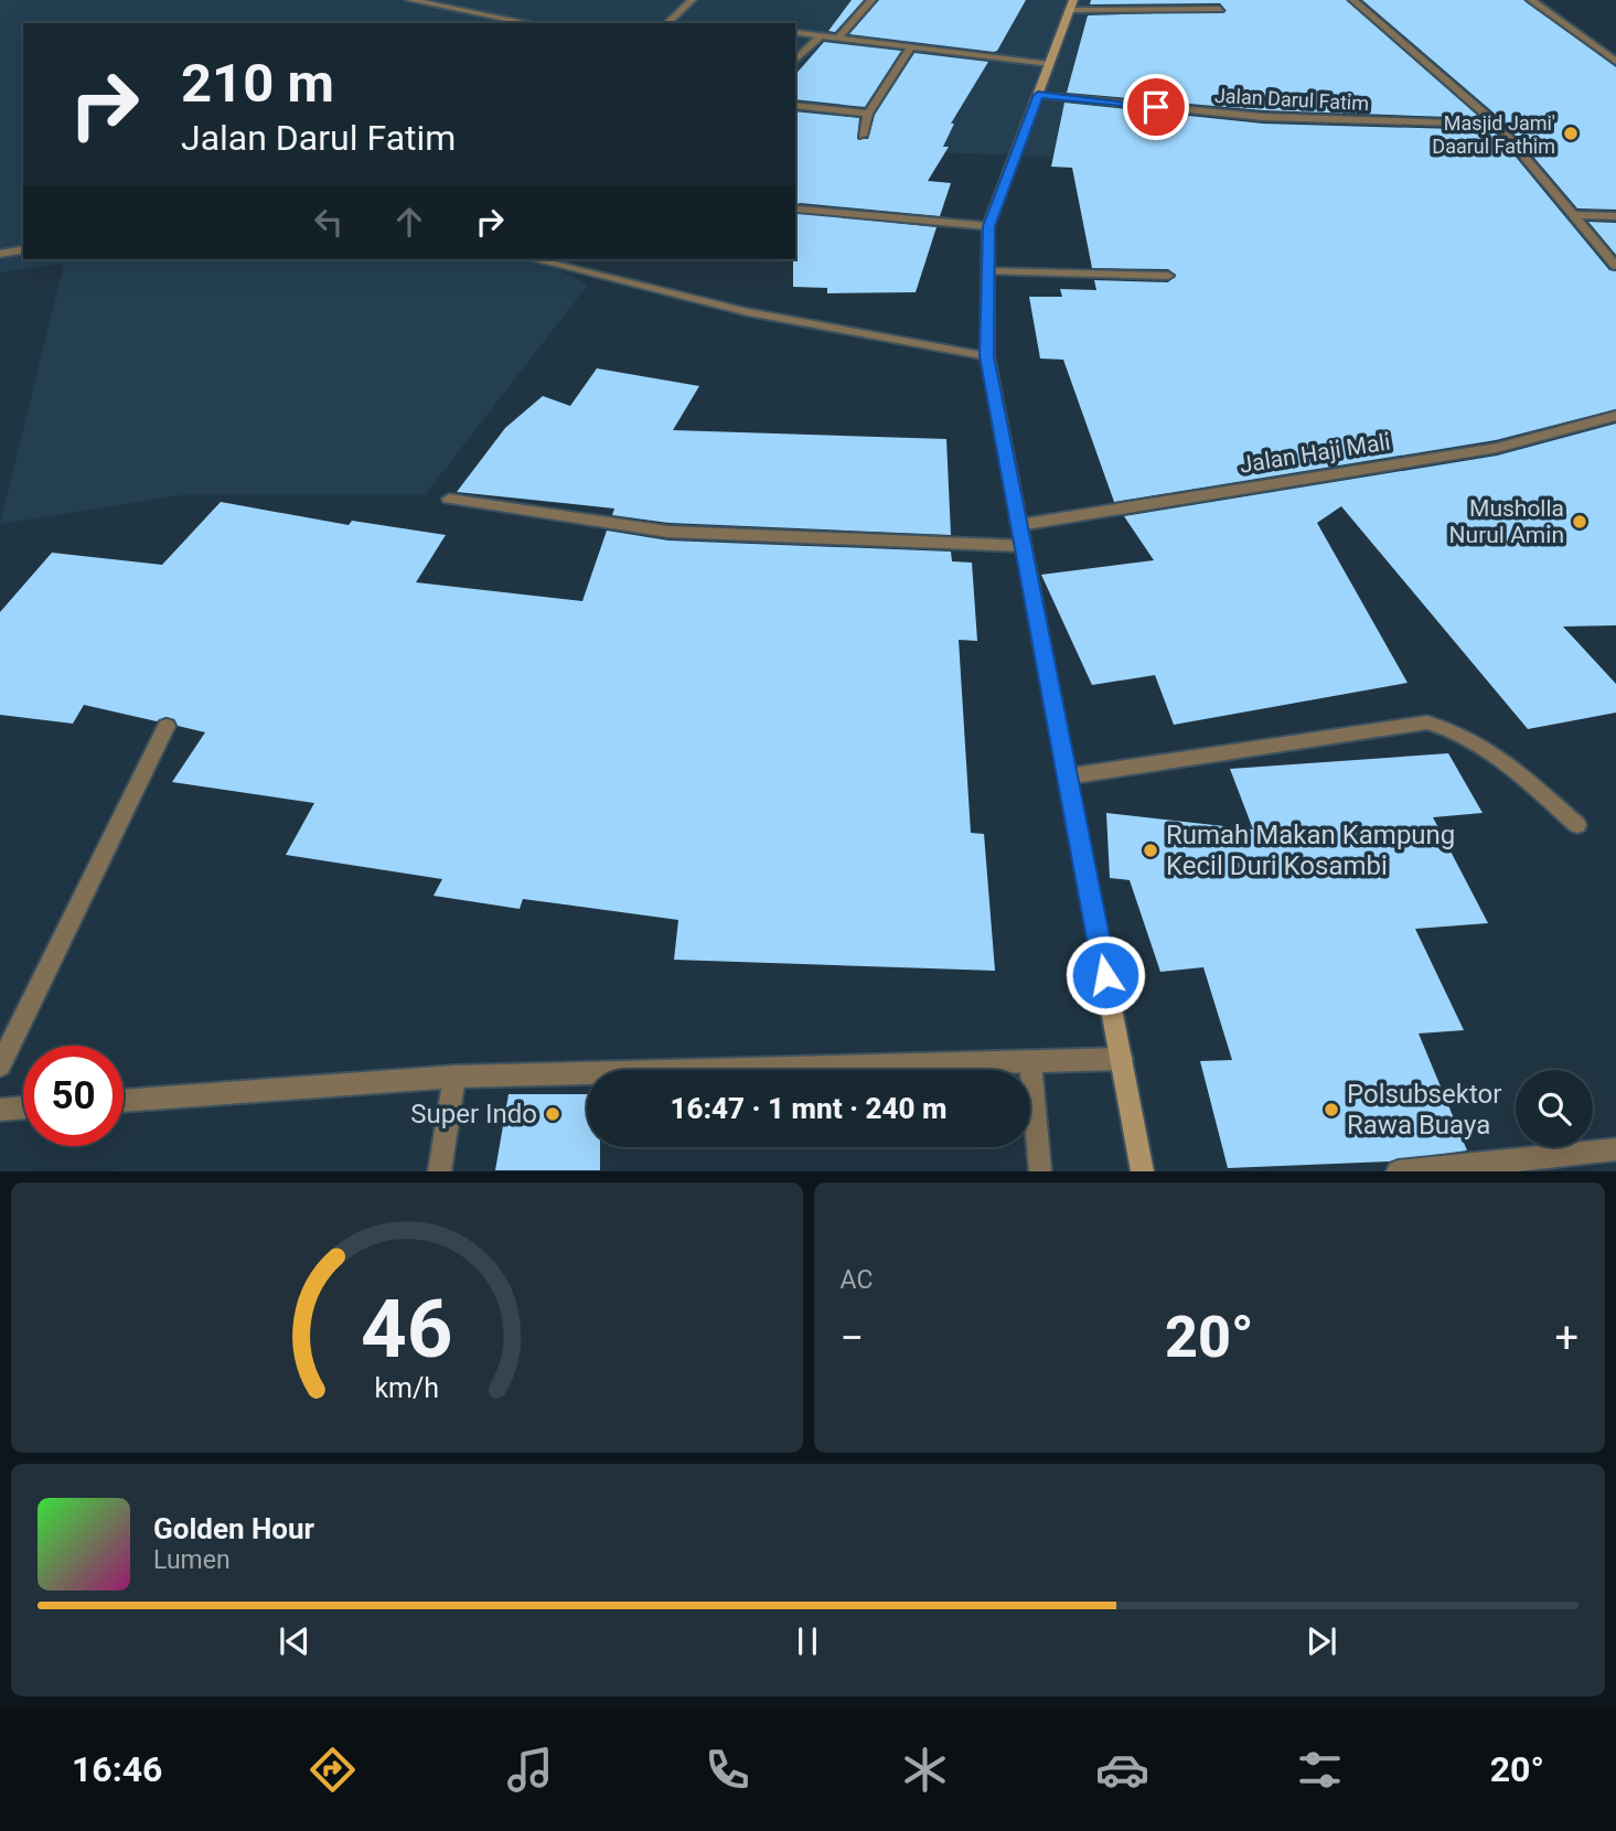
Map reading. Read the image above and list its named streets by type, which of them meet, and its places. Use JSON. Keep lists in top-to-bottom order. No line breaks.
{"streets":{"street":["Jalan Darul Fatim","Jalan Haji Mali"]},"places":["Masjid Jami' Daarul Fathim","Musholla Nurul Amin","Rumah Makan Kampung Kecil Duri Kosambi","Polsubsektor Rawa Buaya","Super Indo"],"page":{"turn":["210 m","Jalan Darul Fatim"],"limit":"50","trip":"16:47 · 1 mnt · 240 m","tile":"AC","heat":["−","20°","+"],"song":["Golden Hour","Lumen"],"tabs":["16:46","20°"],"gauge":["46","km/h"]}}
